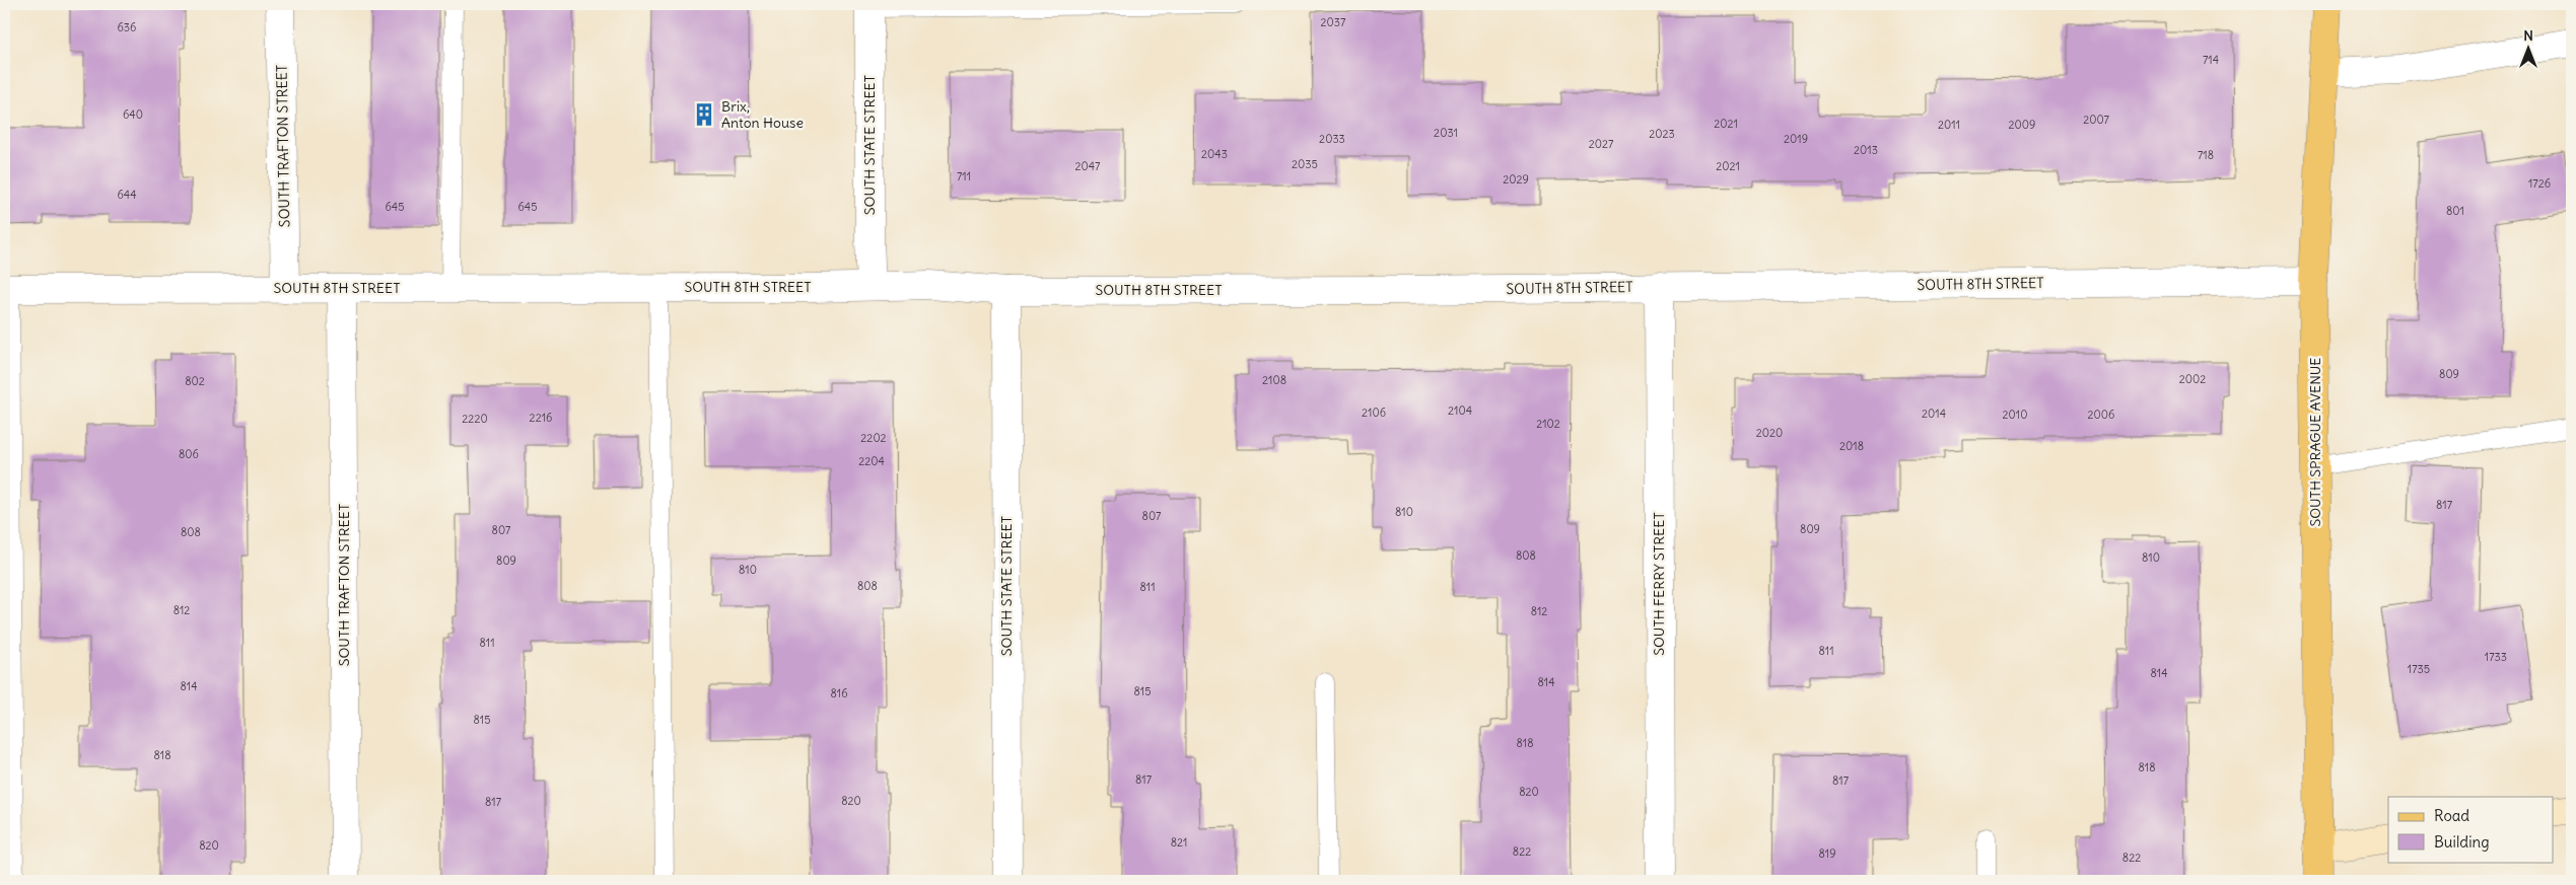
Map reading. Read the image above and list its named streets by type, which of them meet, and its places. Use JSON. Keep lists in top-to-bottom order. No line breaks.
{"streets":{"main road":["SOUTH SPRAGUE AVENUE"],"street":["SOUTH STATE STREET","SOUTH TRAFTON STREET","SOUTH 8TH STREET","SOUTH FERRY STREET"]},"crossings":[["SOUTH STATE STREET","SOUTH 8TH STREET"],["SOUTH TRAFTON STREET","SOUTH 8TH STREET"],["SOUTH 8TH STREET","SOUTH SPRAGUE AVENUE"],["SOUTH 8TH STREET","SOUTH FERRY STREET"]],"places":{"building":["Brix, Anton House"]},"house_numbers":["2037","636","714","640","2007","2021","2011","2009","2031","2023","2033","2019","2027","2013","2043","718","2035","2047","2021","711","2029","1726","644","645","645","801","809","2002","2108","802","2104","2106","2014","2010","2006","2216","2220","2102","2020","2202","2018","806","2204","817","810","807","809","807","808","808","810","809","810","808","811","812","812","811","811","1733","1735","814","814","814","815","816","815","818","818","818","817","817","820","820","817","821","820","822","819","822"],"legend":["Road","Building"],"north":"top"}
